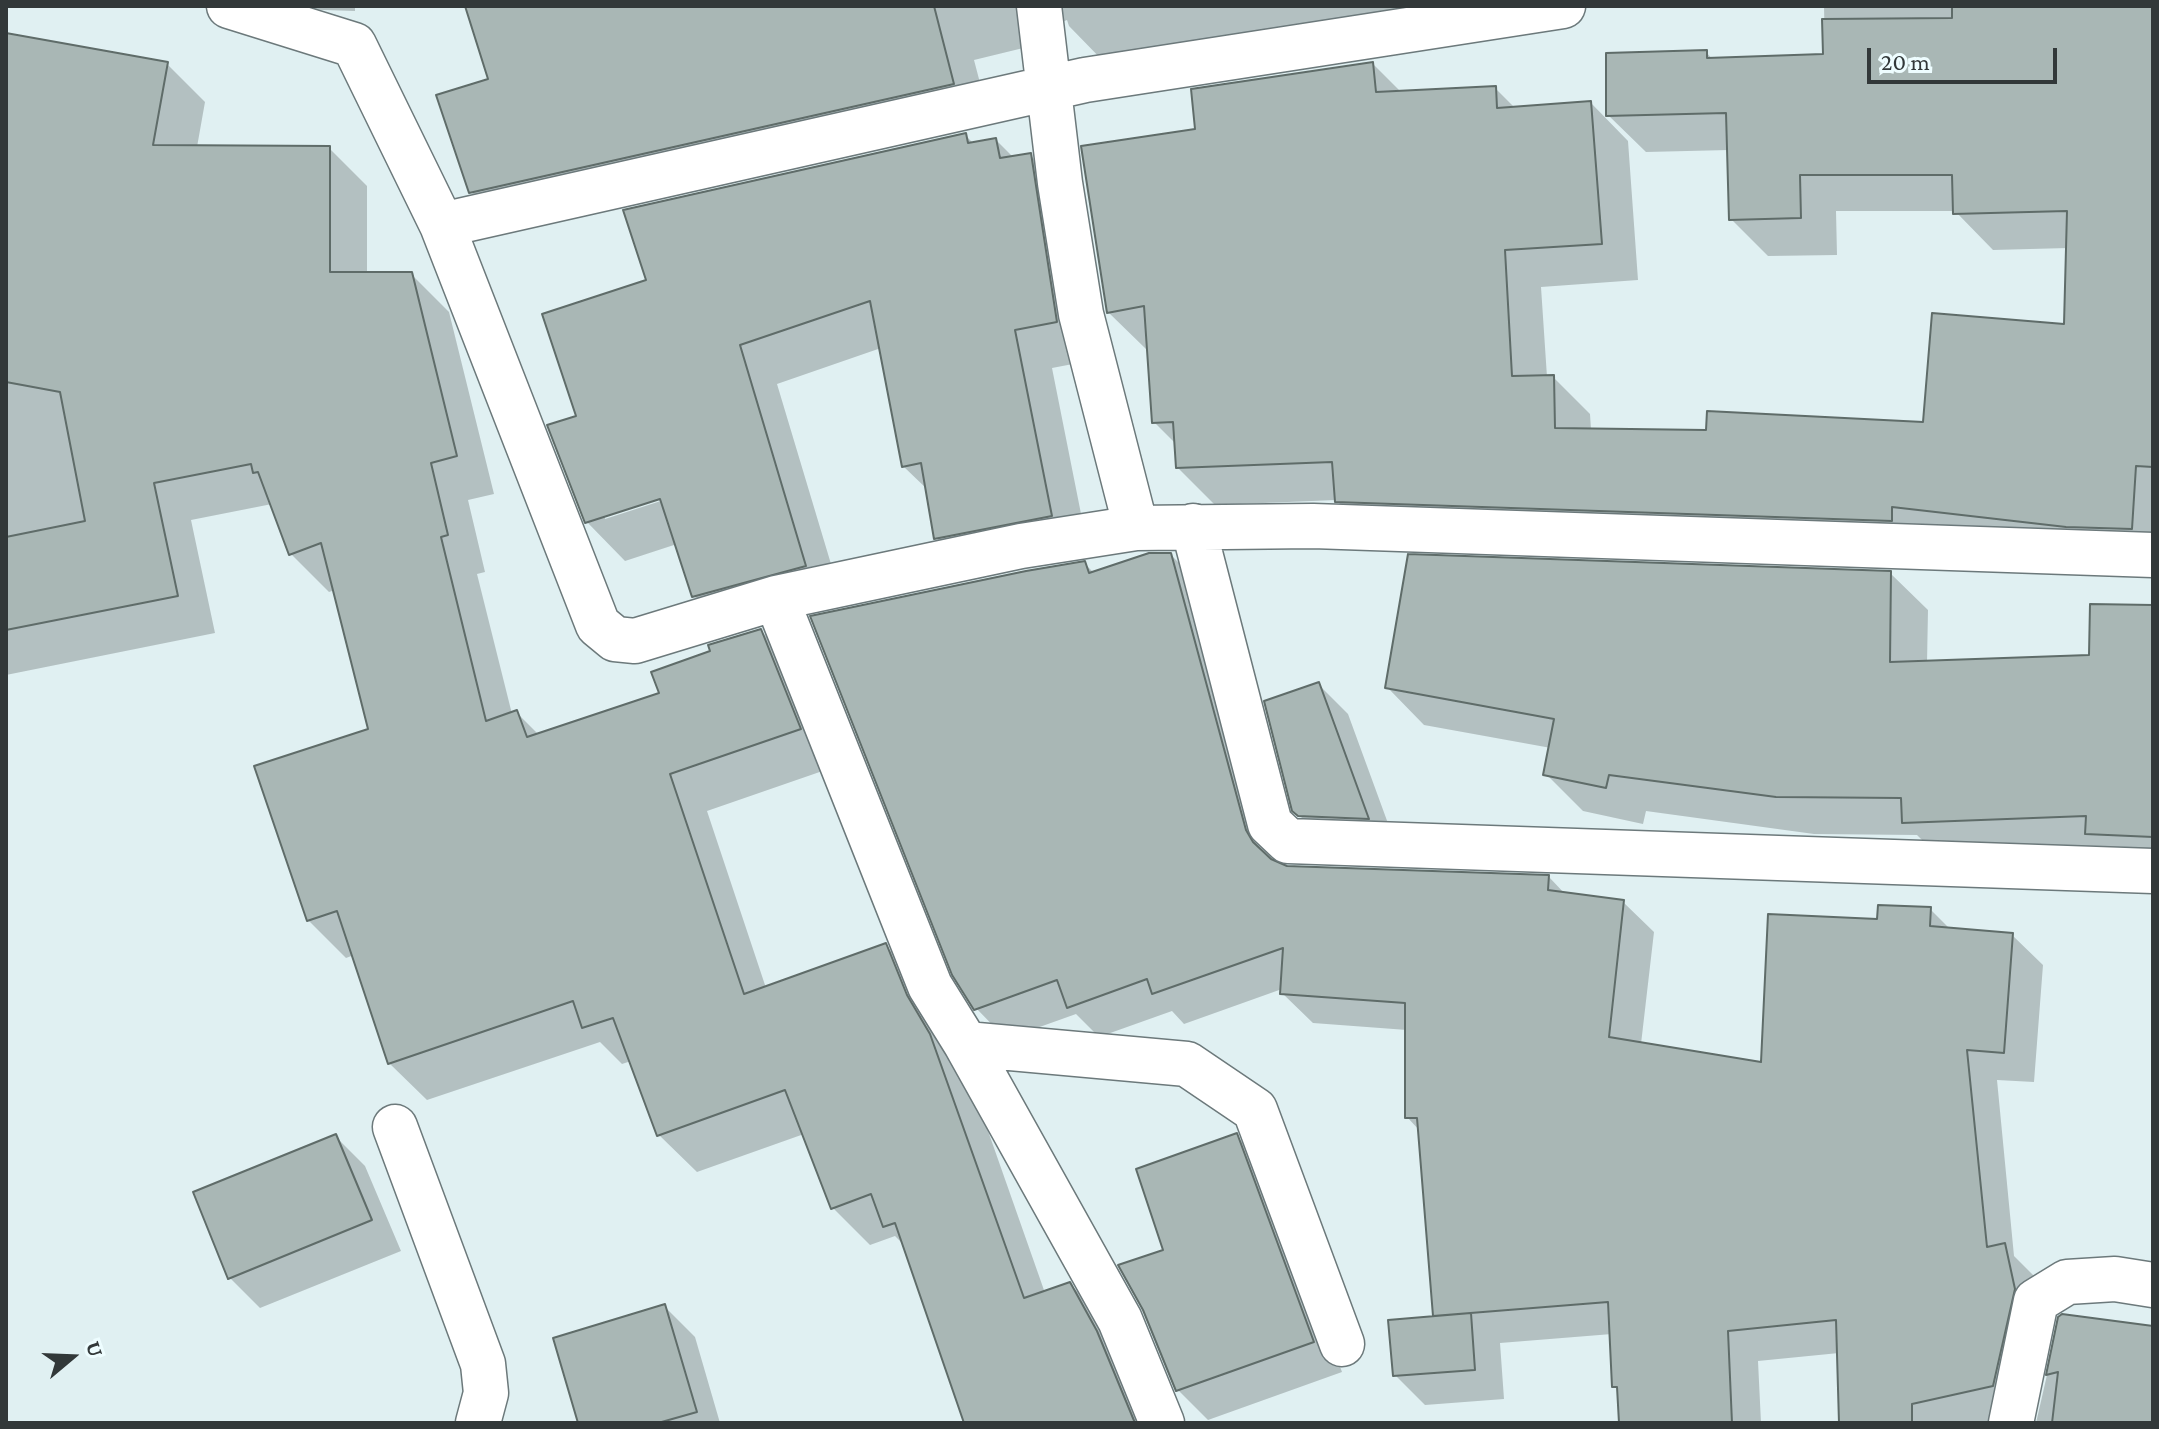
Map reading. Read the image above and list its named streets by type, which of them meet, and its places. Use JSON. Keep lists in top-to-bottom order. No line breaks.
{"scale_bar":"20 m","north":"right"}
